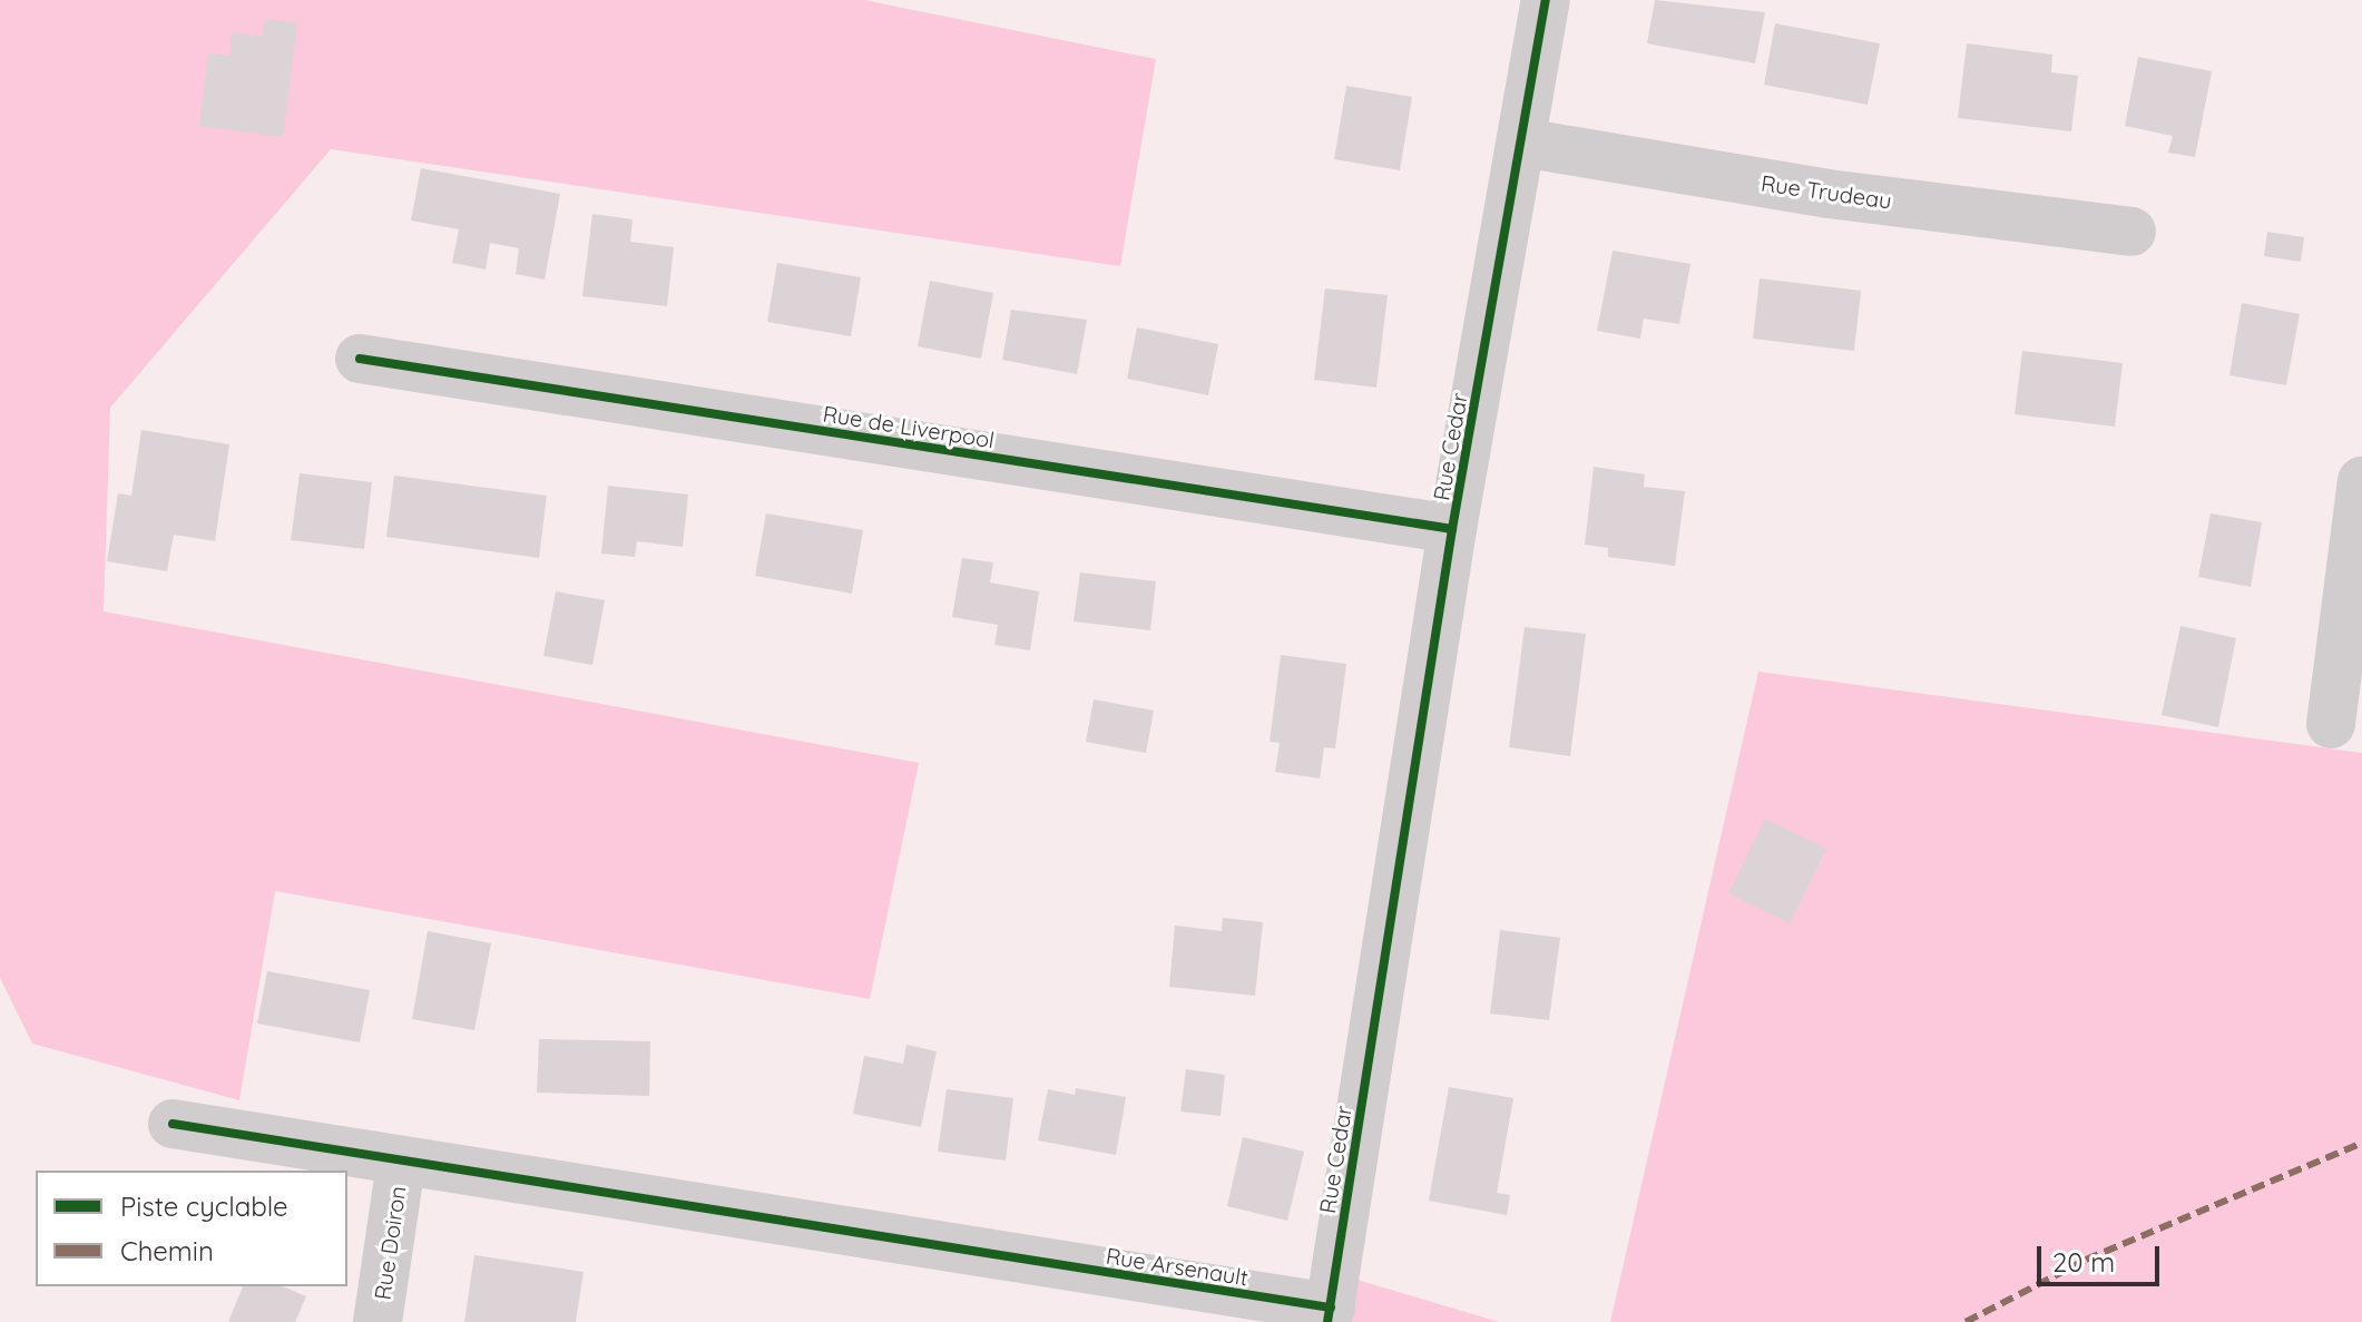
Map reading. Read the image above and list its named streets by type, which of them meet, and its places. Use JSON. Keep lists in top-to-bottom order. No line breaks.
{"streets":{"street":["Rue Trudeau","Rue de Liverpool","Rue Cedar","Rue Doiron","Rue Arsenault"]},"crossings":[["Rue Trudeau","Rue Cedar"],["Rue de Liverpool","Rue Cedar"],["Rue Cedar","Rue Arsenault"],["Rue Doiron","Rue Arsenault"]],"legend":["Piste cyclable","Chemin"],"scale_bar":"20 m"}
